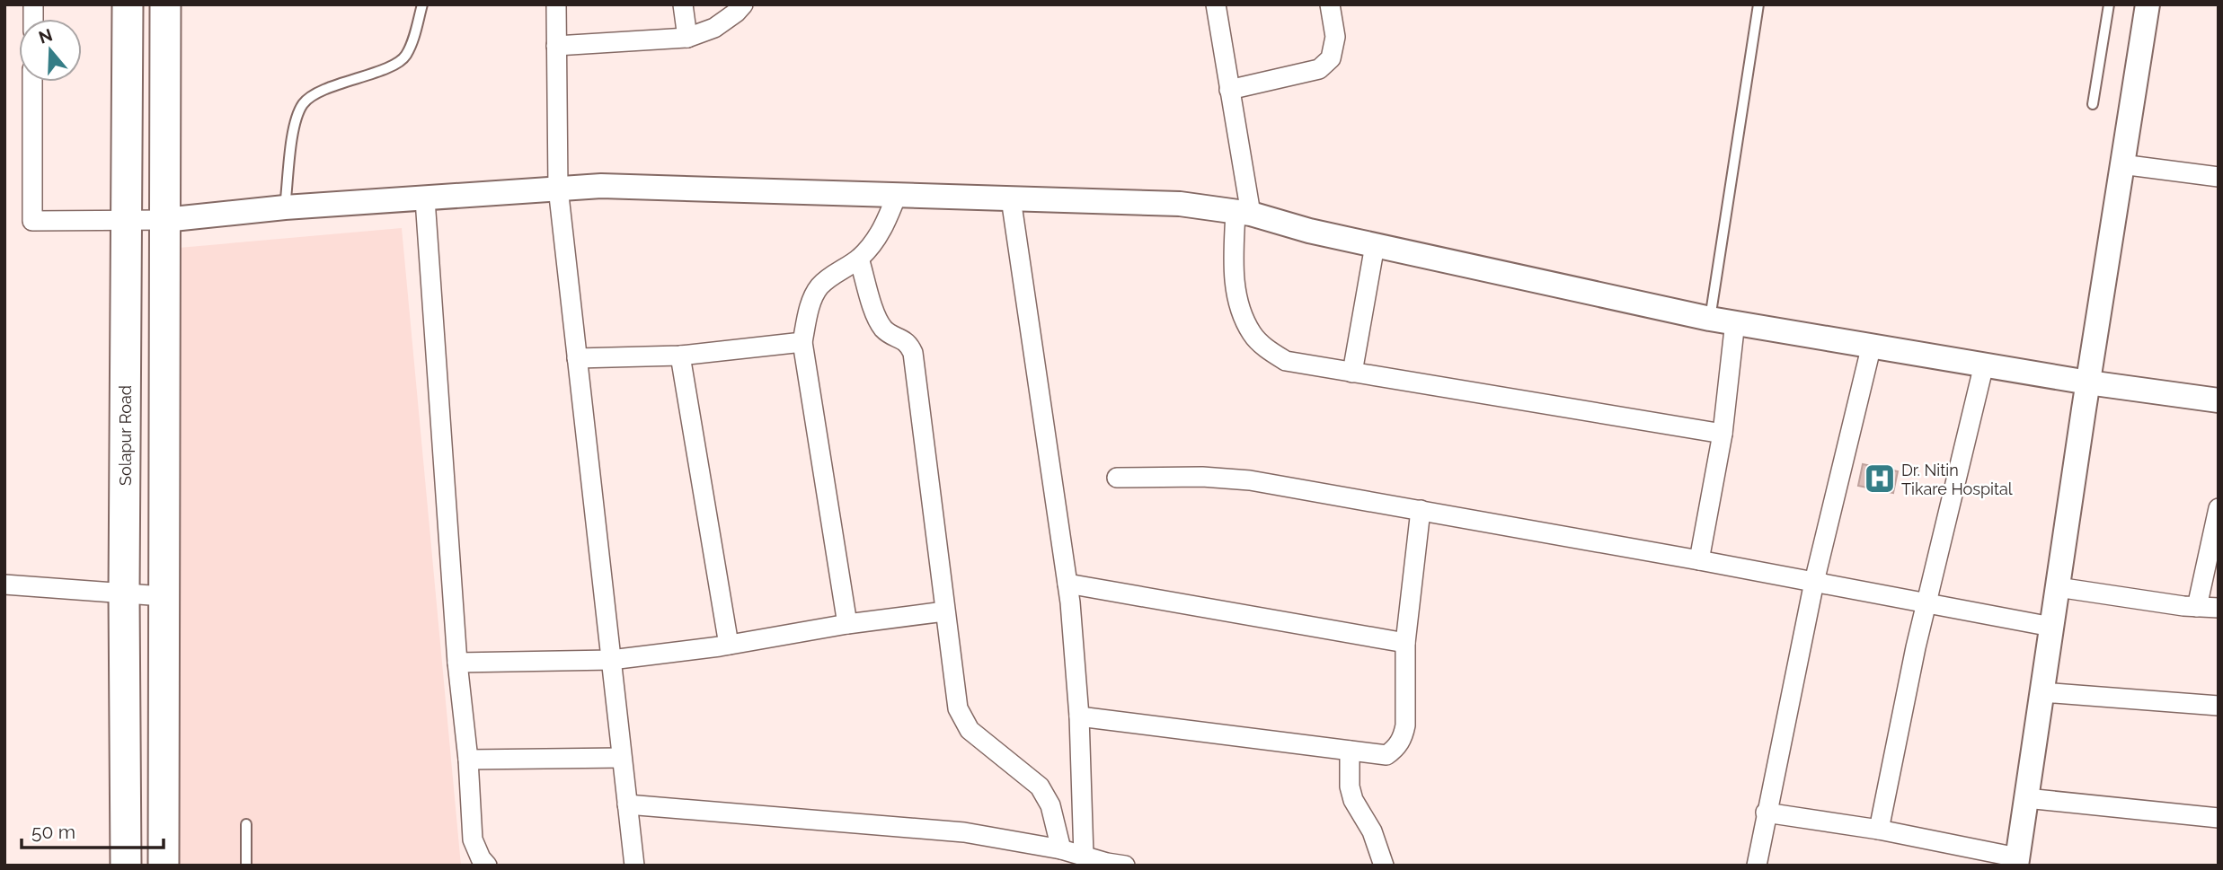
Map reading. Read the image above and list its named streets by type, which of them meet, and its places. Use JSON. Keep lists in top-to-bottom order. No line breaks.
{"streets":{"main road":["Solapur Road"]},"places":{"hospital":["Dr. Nitin Tikare Hospital"]},"scale_bar":"50 m","north":"top"}
